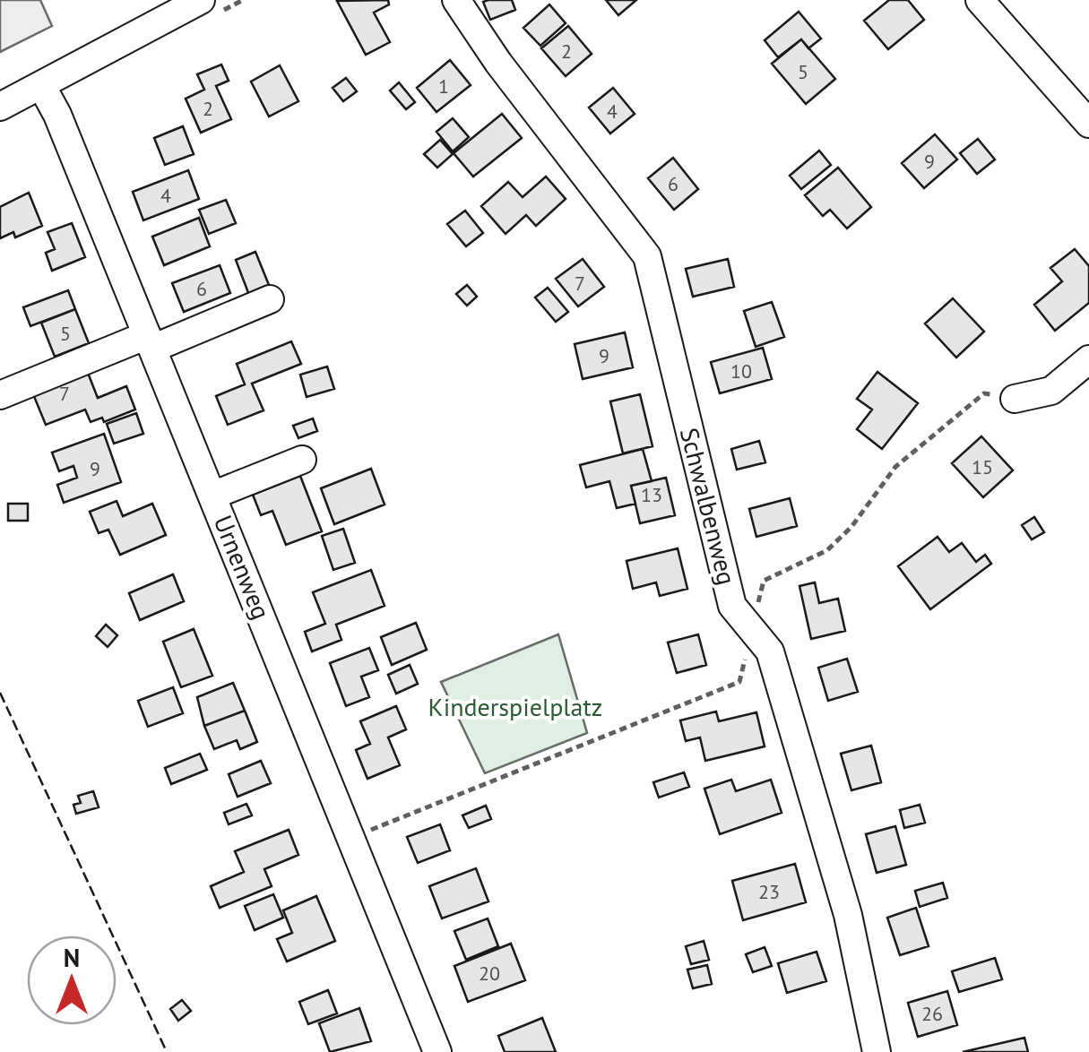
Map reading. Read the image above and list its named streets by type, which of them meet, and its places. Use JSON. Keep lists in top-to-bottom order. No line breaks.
{"streets":{"street":["Schwalbenweg","Urnenweg"]},"parks":["Kinderspielplatz"],"house_numbers":["2","5","1","2","4","9","6","4","7","6","5","9","10","7","15","9","13","23","20","26"],"north":"top"}
